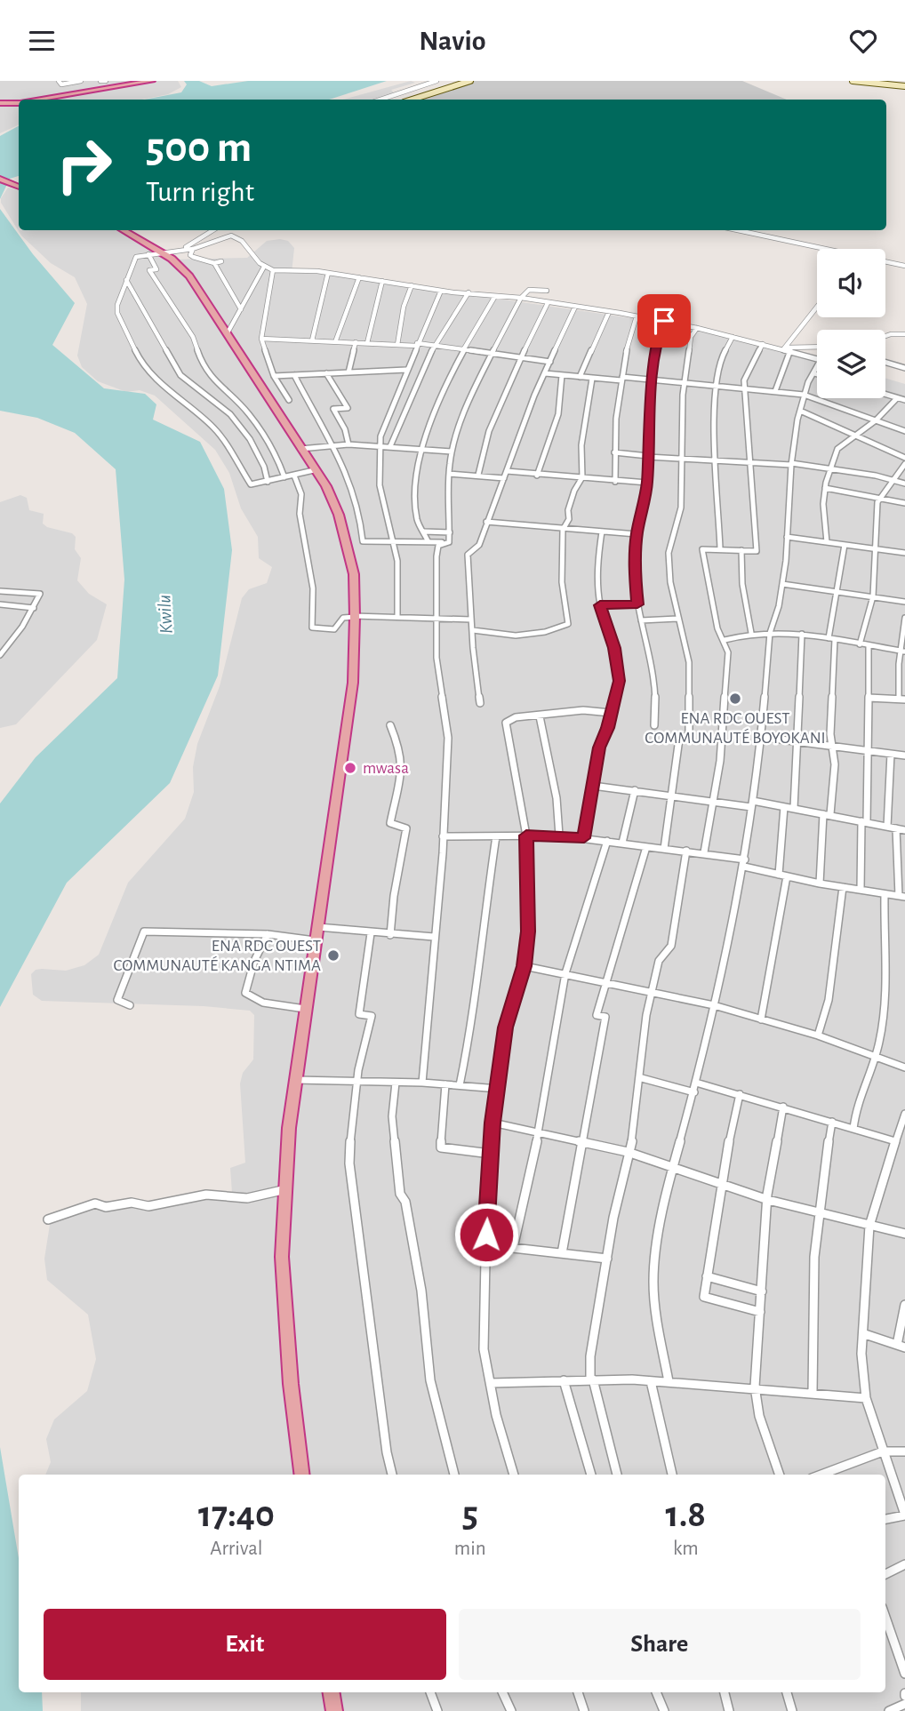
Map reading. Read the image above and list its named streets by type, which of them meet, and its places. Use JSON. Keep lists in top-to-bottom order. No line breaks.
{"water":["Kwilu"],"places":["ENA RDC OUEST COMMUNAUTÉ BOYOKANI","mwasa","ENA RDC OUEST COMMUNAUTÉ KANGA NTIMA"],"page":{"header":"Navio","turn":["500 m","Turn right"],"eta":["17:40","Arrival","5","min","1.8","km"],"buttons":["Exit","Share"]}}
